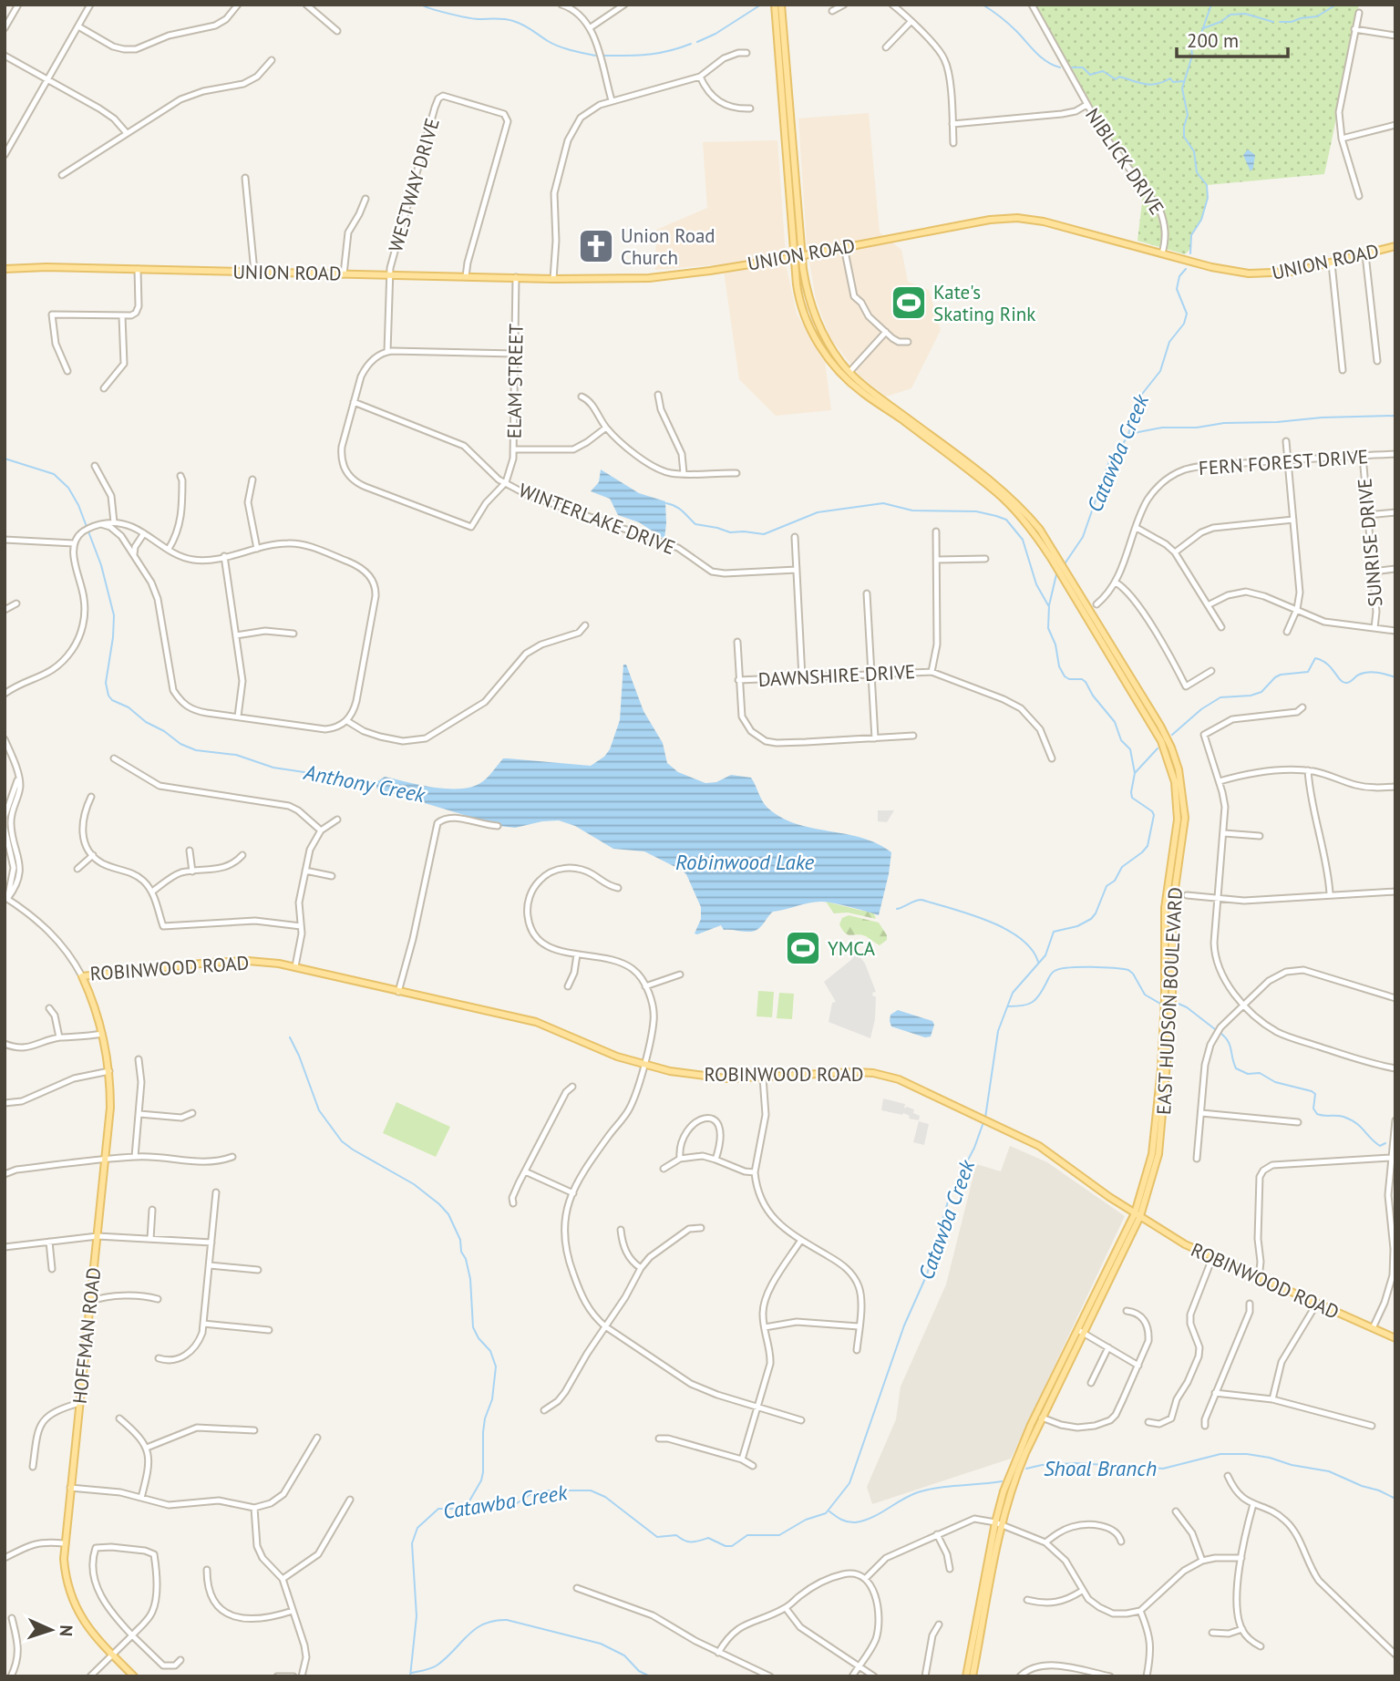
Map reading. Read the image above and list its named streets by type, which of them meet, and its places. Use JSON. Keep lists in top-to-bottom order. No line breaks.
{"streets":{"main road":["UNION ROAD","ROBINWOOD ROAD","EAST HUDSON BOULEVARD","HOFFMAN ROAD"],"street":["NIBLICK DRIVE","WESTWAY DRIVE","ELAM STREET","FERN FOREST DRIVE","WINTERLAKE DRIVE","SUNRISE DRIVE","DAWNSHIRE DRIVE"]},"crossings":[["NIBLICK DRIVE","UNION ROAD"],["WESTWAY DRIVE","UNION ROAD"],["UNION ROAD","ELAM STREET"],["UNION ROAD","EAST HUDSON BOULEVARD"],["ELAM STREET","WINTERLAKE DRIVE"],["FERN FOREST DRIVE","SUNRISE DRIVE"],["ROBINWOOD ROAD","EAST HUDSON BOULEVARD"],["ROBINWOOD ROAD","HOFFMAN ROAD"]],"water":["Catawba Creek","Anthony Creek","Robinwood Lake","Shoal Branch"],"places":{"church":["Union Road Church"],"sports":["Kate's Skating Rink","YMCA"]},"scale_bar":"200 m","north":"right"}
